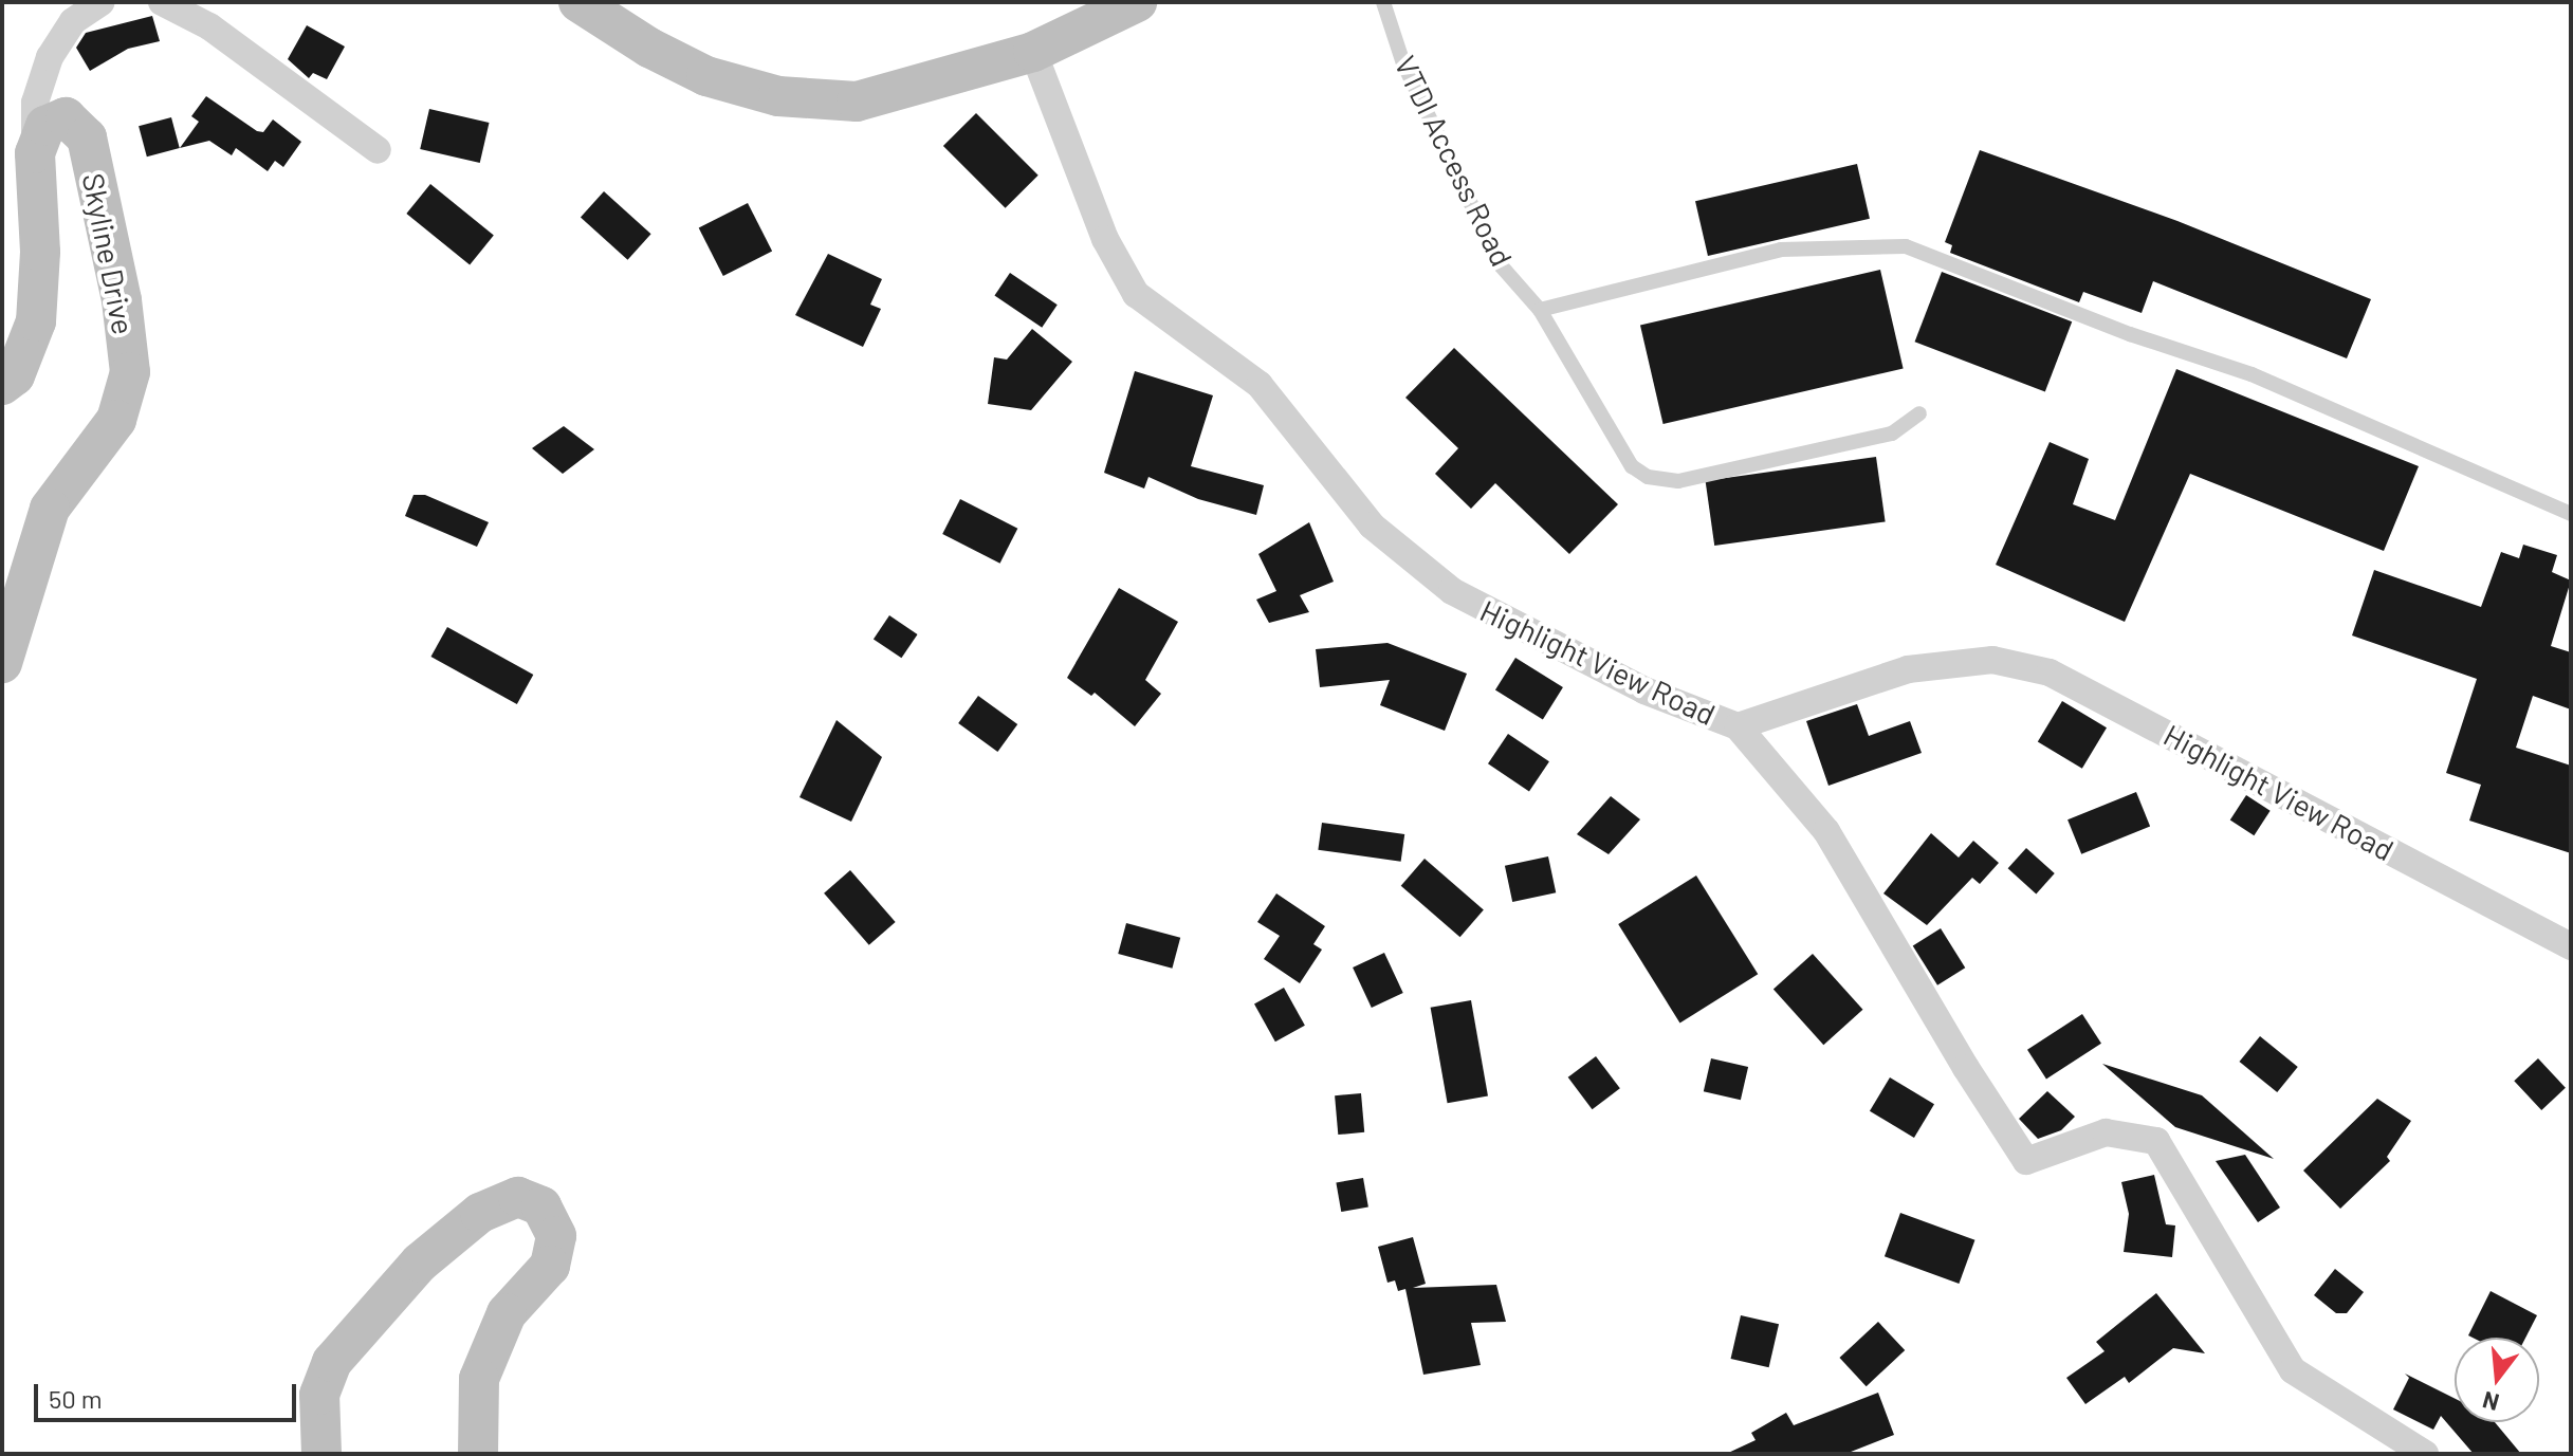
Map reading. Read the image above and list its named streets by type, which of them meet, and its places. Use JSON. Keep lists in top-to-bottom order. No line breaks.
{"streets":{"street":["Skyline Drive","Highlight View Road"],"lane":["VTDI Access Road"]},"scale_bar":"50 m","north":"bottom"}
